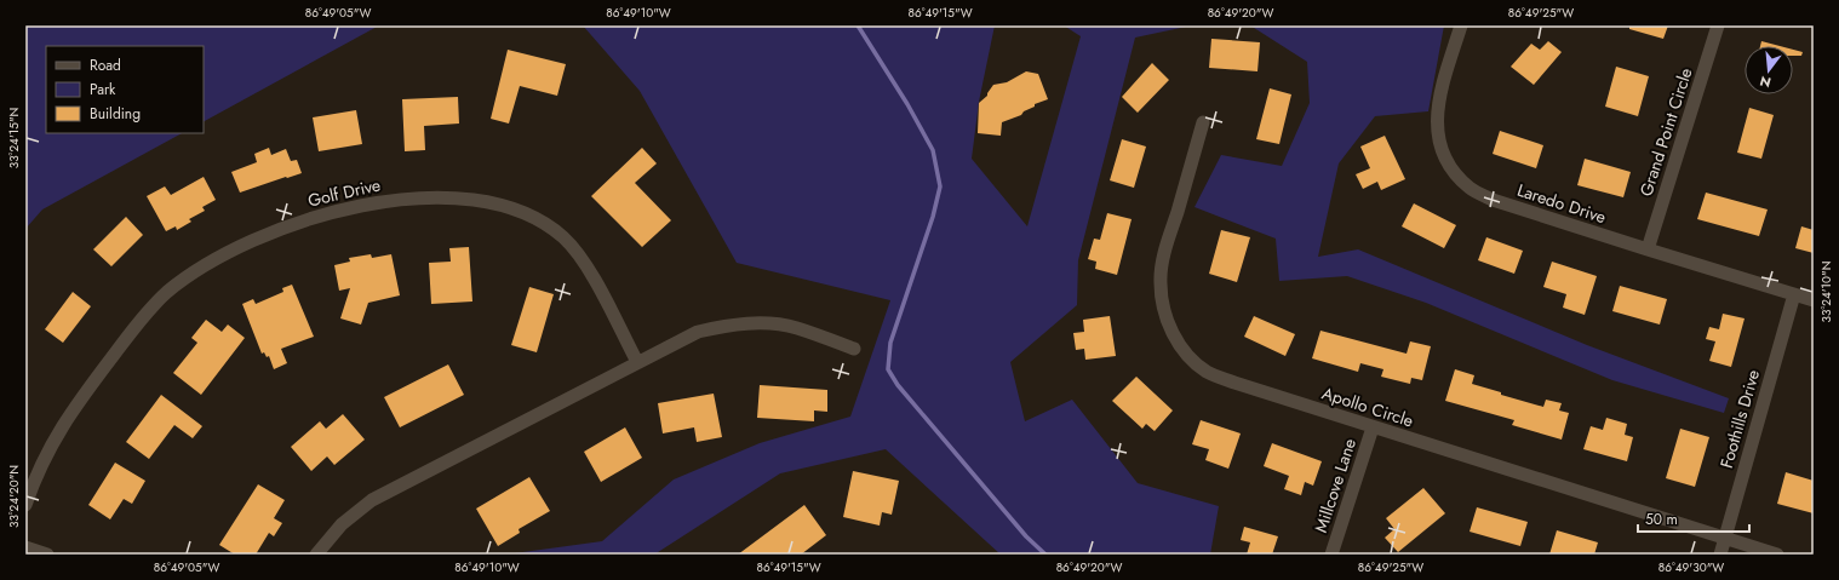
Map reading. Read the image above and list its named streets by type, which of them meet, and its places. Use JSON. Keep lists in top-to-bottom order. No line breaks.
{"streets":{"street":["Grand Point Circle","Golf Drive","Laredo Drive","Apollo Circle","Foothills Drive","Millcove Lane"]},"crossings":[["Grand Point Circle","Laredo Drive"],["Laredo Drive","Foothills Drive"],["Apollo Circle","Foothills Drive"],["Apollo Circle","Millcove Lane"]],"legend":["Road","Park","Building"],"scale_bar":"50 m","north":"bottom","coordinates":["86°49'05\"W","86°49'10\"W","86°49'15\"W","86°49'20\"W","86°49'25\"W","33°24'15\"N","33°24'10\"N","33°24'20\"N","86°49'30\"W"]}
